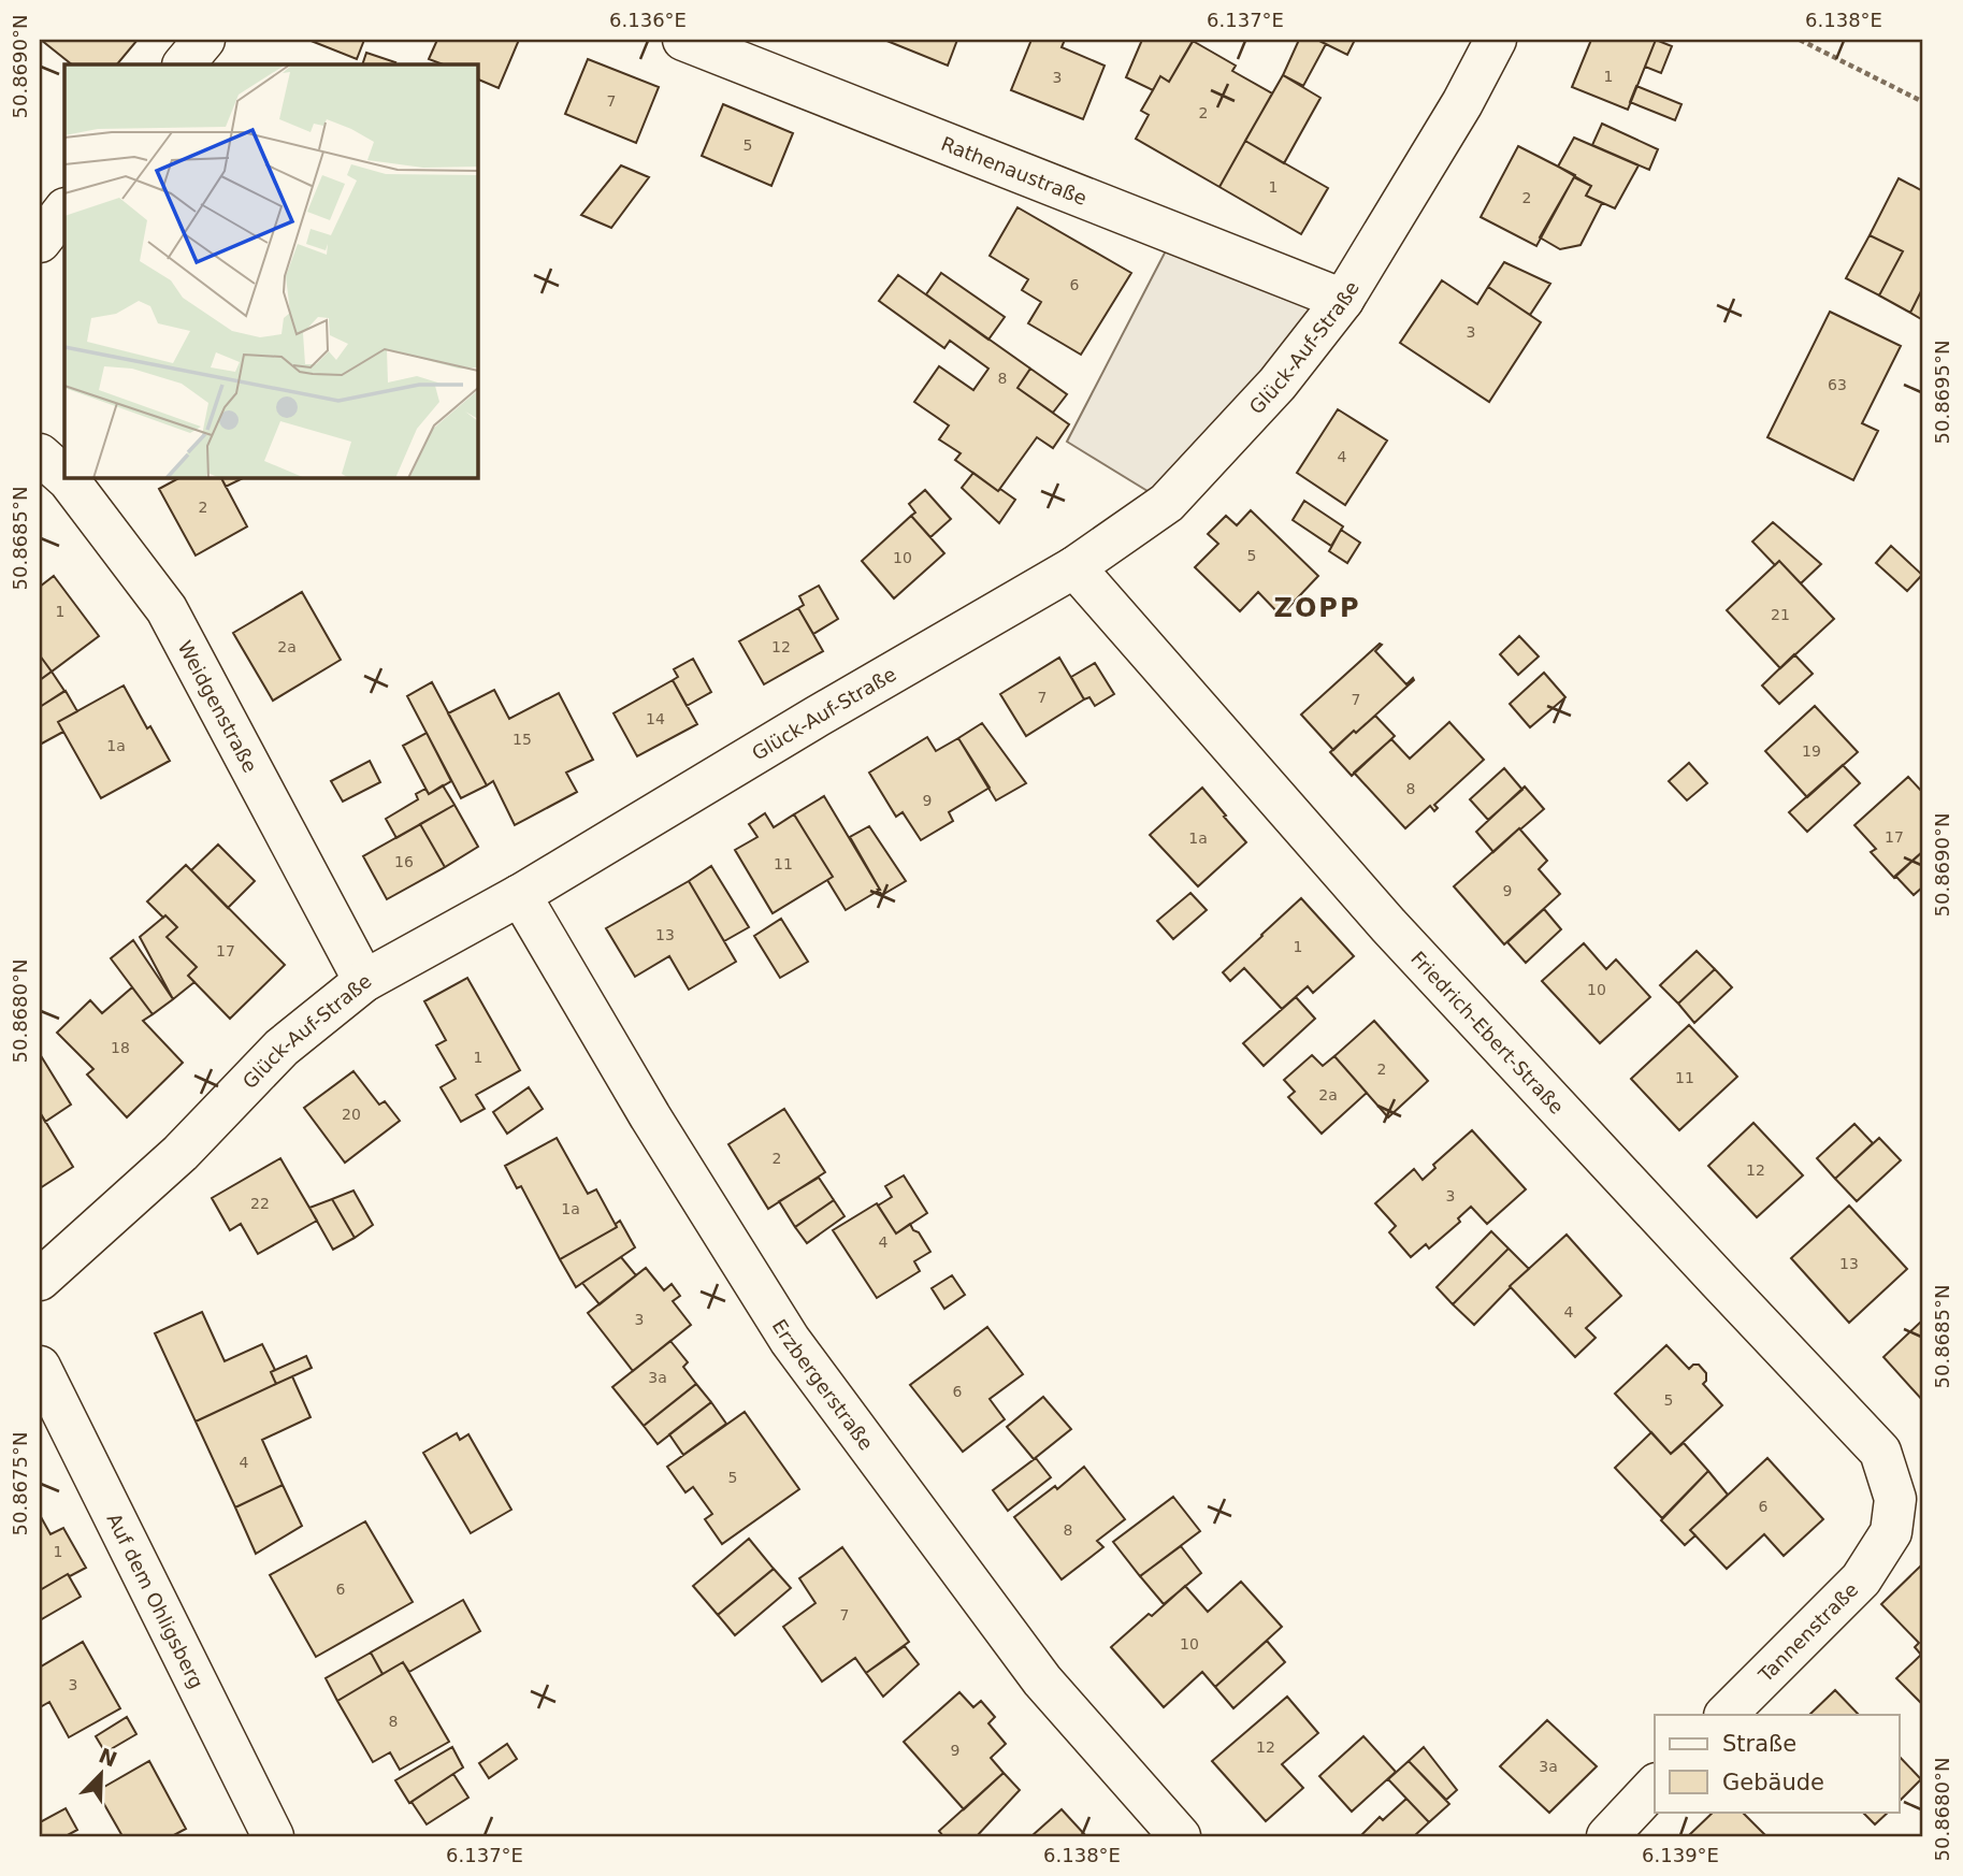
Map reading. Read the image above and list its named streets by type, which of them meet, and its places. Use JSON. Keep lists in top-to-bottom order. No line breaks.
{"streets":{"street":["Rathenaustraße","Glück-Auf-Straße","Weidgenstraße","Friedrich-Ebert-Straße","Erzbergerstraße","Auf dem Ohligsberg","Tannenstraße"]},"crossings":[["Rathenaustraße","Glück-Auf-Straße"],["Glück-Auf-Straße","Weidgenstraße"],["Glück-Auf-Straße","Friedrich-Ebert-Straße"],["Glück-Auf-Straße","Erzbergerstraße"],["Friedrich-Ebert-Straße","Tannenstraße"]],"districts":["ZOPP"],"house_numbers":["1","3","7","2","5","1","2","6","3","8","63","4","2","5","10","1","21","2a","12","7","7","14","15","1a","19","8","9","17","1a","16","11","9","13","1","17","10","18","1","2","11","2a","20","2","12","3","22","1a","4","13","4","3","3a","6","5","4","5","6","8","1","6","7","10","3","8","12","9","3a"],"legend":["Straße","Gebäude"],"north":"top right","coordinates":["6.136°E","6.137°E","6.138°E","50.8690°N","50.8695°N","50.8685°N","50.8680°N","50.8675°N","6.139°E"]}
